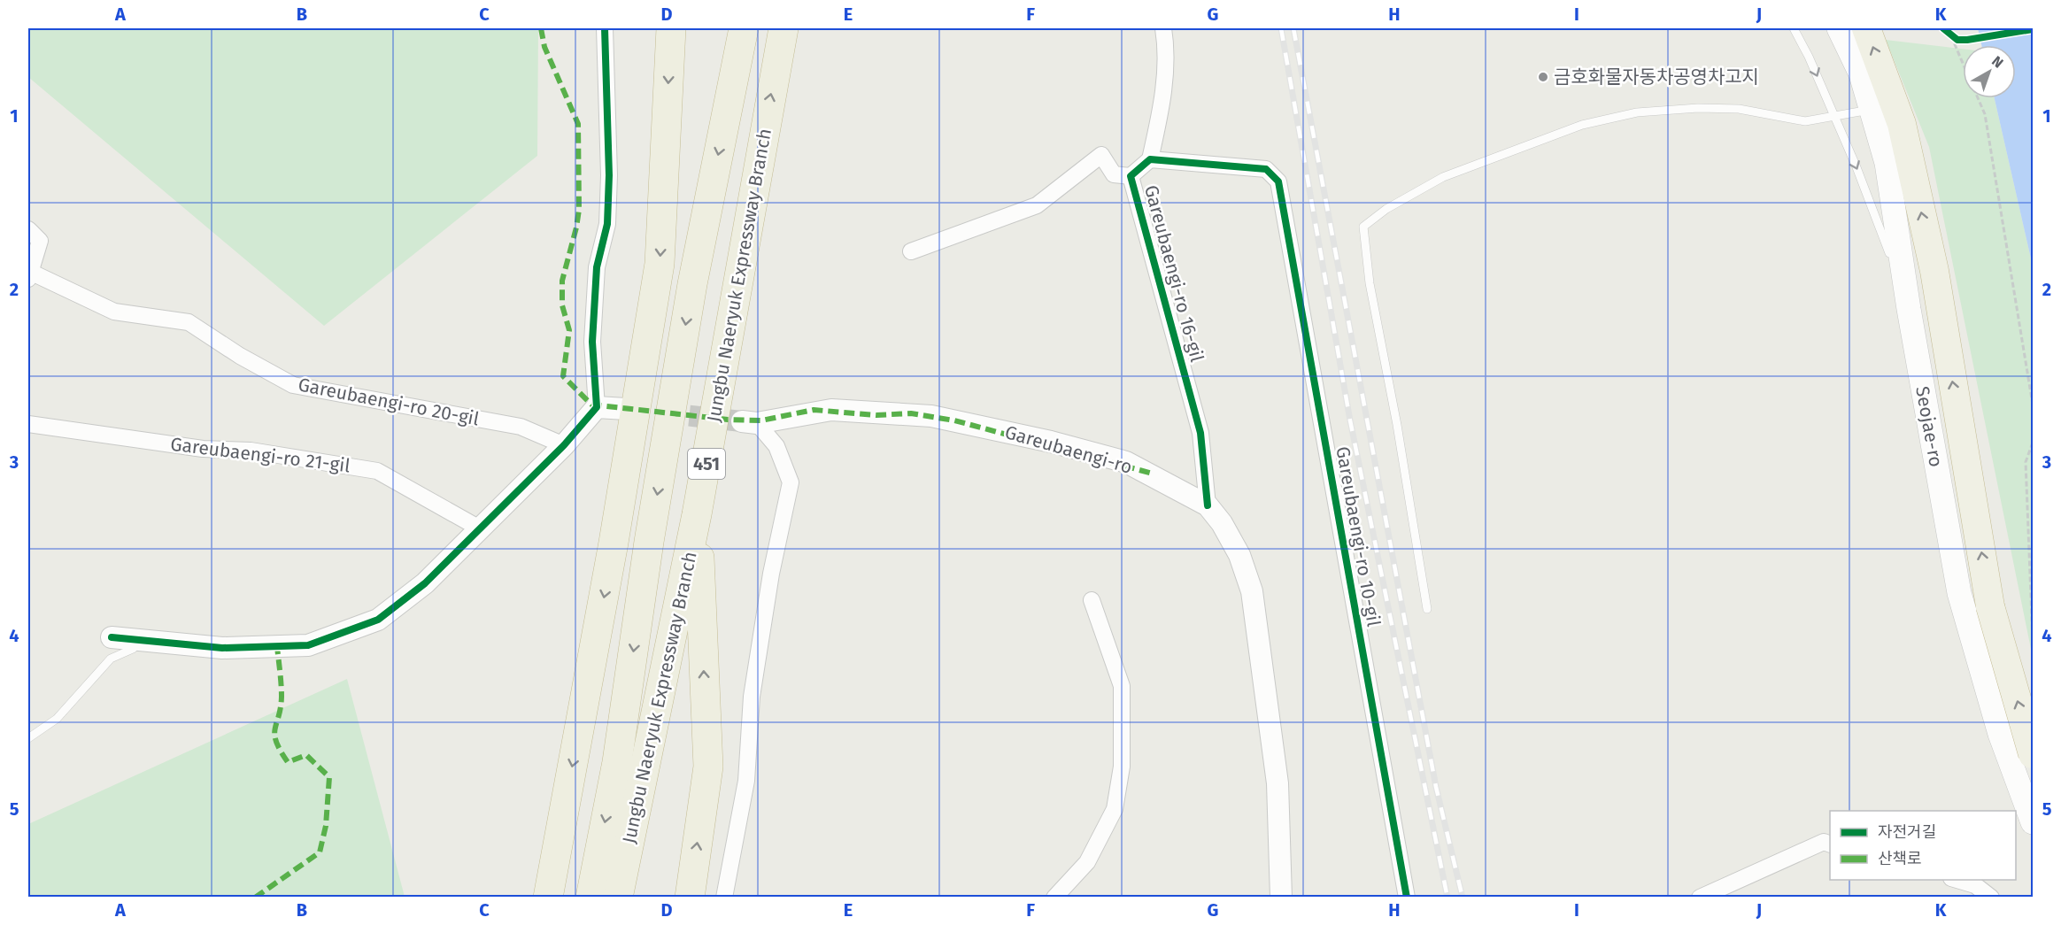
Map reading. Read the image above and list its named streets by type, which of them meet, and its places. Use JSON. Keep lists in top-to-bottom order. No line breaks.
{"streets":{"highway":["Jungbu Naeryuk Expressway Branch","451"],"main road":["Seojae-ro"],"street":["Gareubaengi-ro 16-gil","Gareubaengi-ro 20-gil","Gareubaengi-ro","Gareubaengi-ro 21-gil","Gareubaengi-ro 10-gil"]},"crossings":[["Gareubaengi-ro 16-gil","Gareubaengi-ro"],["Gareubaengi-ro 16-gil","Gareubaengi-ro 10-gil"]],"places":["금호화물자동차공영차고지"],"legend":["자전거길","산책로"],"north":"top right","grid":{"columns":["A","B","C","D","E","F","G","H","I","J","K"],"rows":["1","2","3","4","5"]}}
